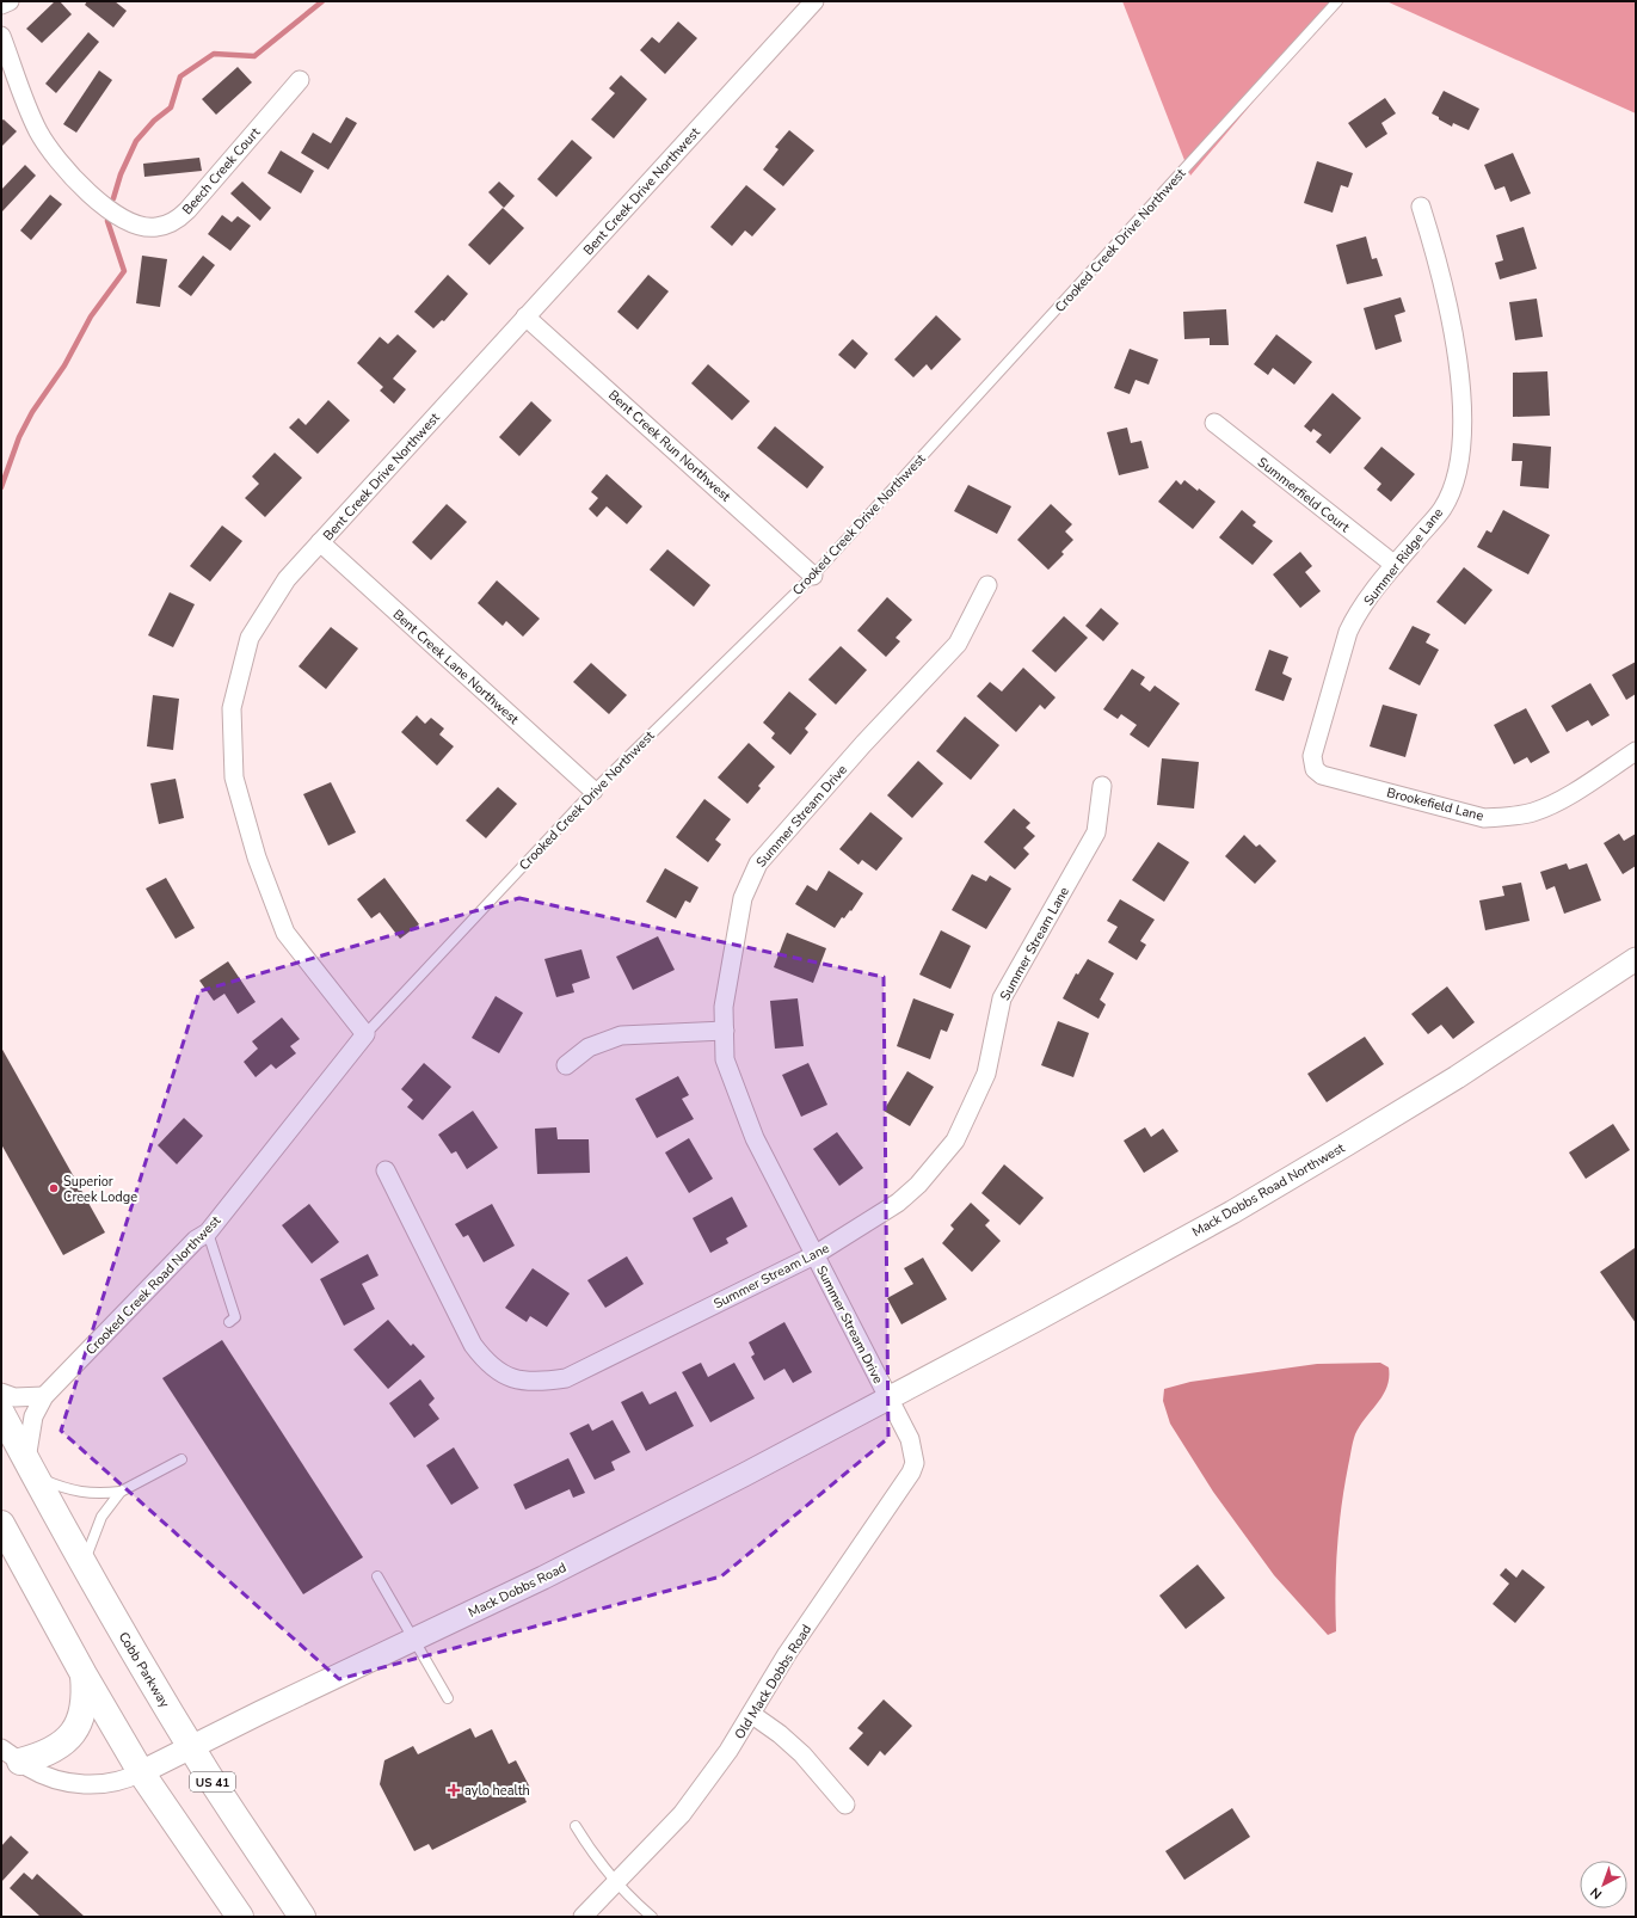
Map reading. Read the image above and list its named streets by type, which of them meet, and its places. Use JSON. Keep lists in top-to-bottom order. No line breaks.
{"streets":{"main road":["Cobb Parkway","US 41"],"street":["Beech Creek Court","Bent Creek Drive Northwest","Bent Creek Run Northwest","Summerfield Court","Summer Ridge Lane","Bent Creek Lane Northwest","Brookefield Lane","Summer Stream Drive","Summer Stream Lane","Mack Dobbs Road Northwest","Crooked Creek Road Northwest","Mack Dobbs Road","Old Mack Dobbs Road"],"lane":["Crooked Creek Drive Northwest"]},"crossings":[["Bent Creek Drive Northwest","Crooked Creek Drive Northwest"],["Bent Creek Drive Northwest","Bent Creek Run Northwest"],["Bent Creek Drive Northwest","Bent Creek Lane Northwest"],["Bent Creek Drive Northwest","Crooked Creek Road Northwest"],["Crooked Creek Drive Northwest","Bent Creek Run Northwest"],["Crooked Creek Drive Northwest","Bent Creek Lane Northwest"],["Crooked Creek Drive Northwest","Crooked Creek Road Northwest"],["Summerfield Court","Summer Ridge Lane"],["Summer Ridge Lane","Brookefield Lane"],["Summer Stream Drive","Summer Stream Lane"],["Summer Stream Drive","Mack Dobbs Road Northwest"],["Summer Stream Drive","Mack Dobbs Road"],["Summer Stream Drive","Old Mack Dobbs Road"],["Mack Dobbs Road Northwest","Mack Dobbs Road"],["Mack Dobbs Road Northwest","Old Mack Dobbs Road"],["Crooked Creek Road Northwest","Cobb Parkway"],["Mack Dobbs Road","Cobb Parkway"],["Mack Dobbs Road","Old Mack Dobbs Road"]],"places":{"other":["Superior Creek Lodge"],"health":["aylo health"]},"north":"bottom left"}
